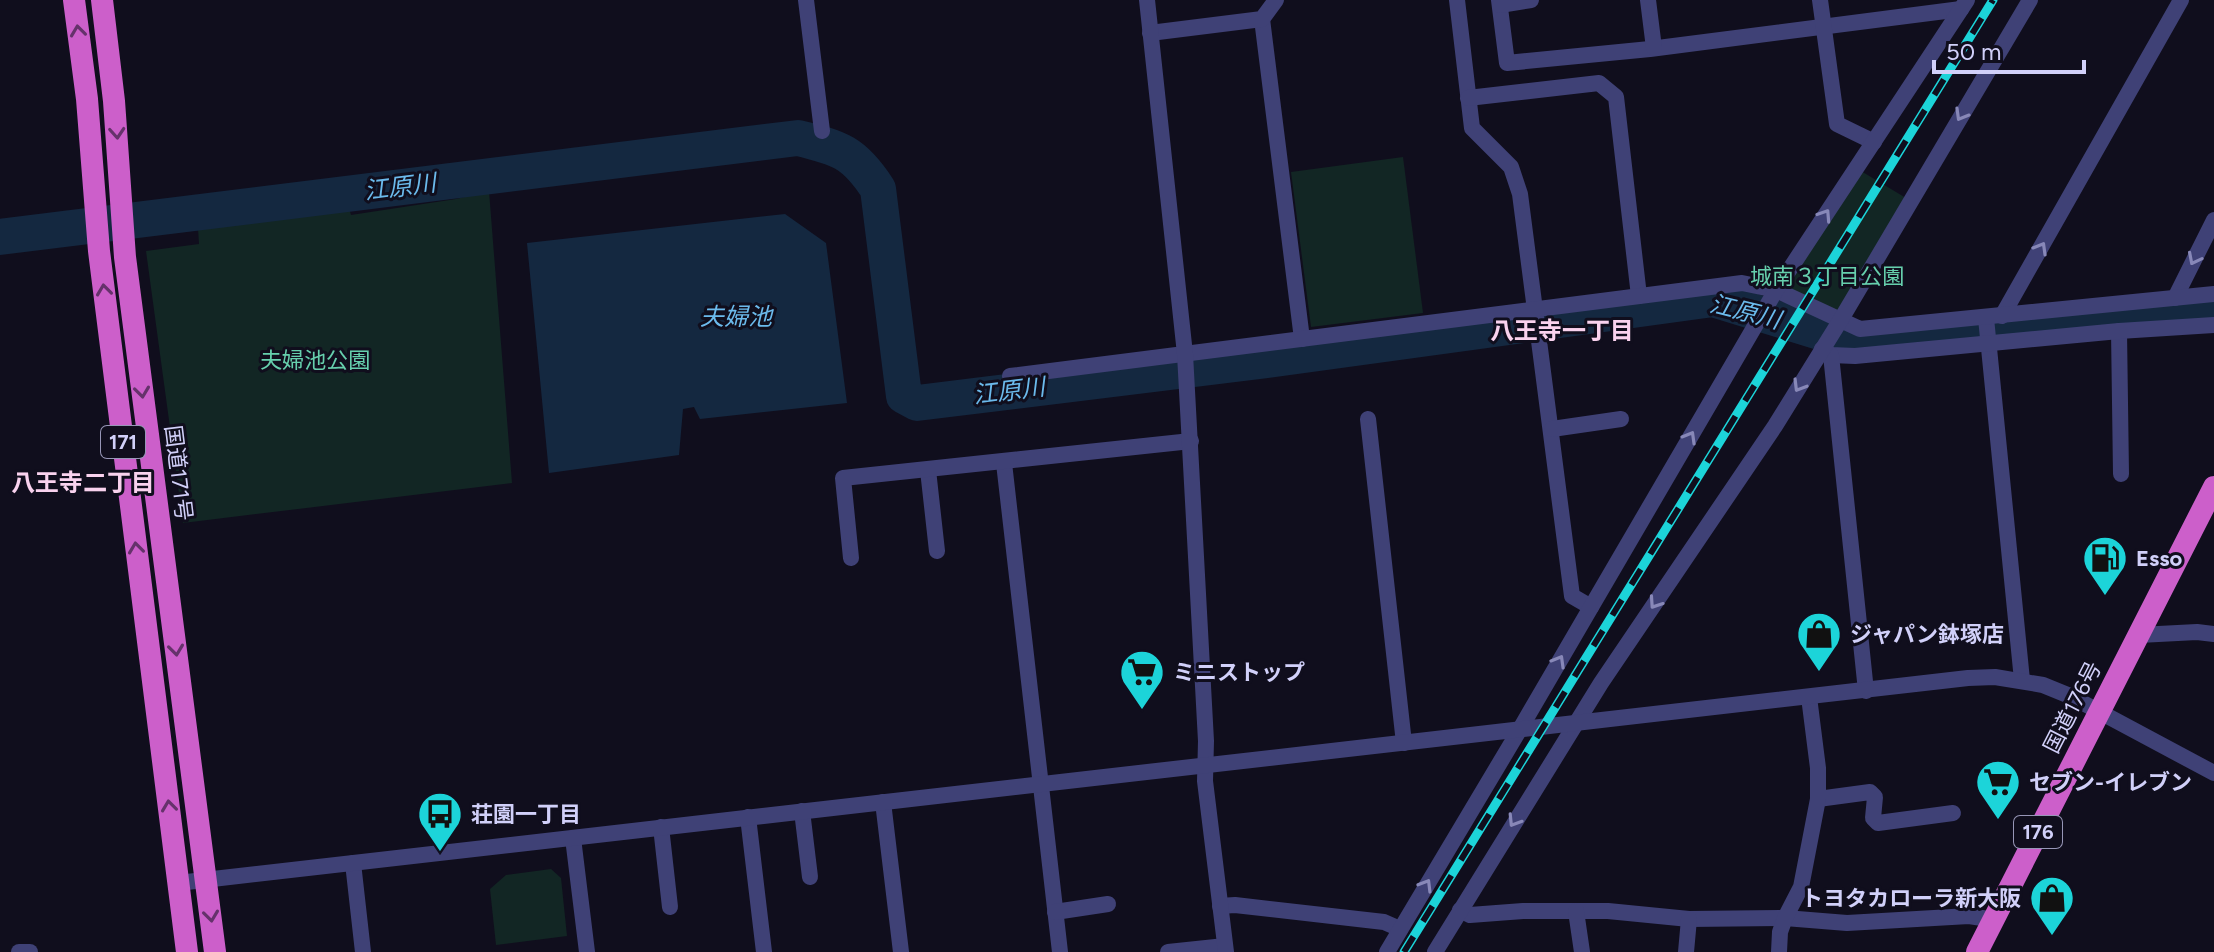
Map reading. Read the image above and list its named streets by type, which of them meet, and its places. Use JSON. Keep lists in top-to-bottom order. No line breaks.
{"streets":{"highway":["171","国道171号","国道176号","176"]},"districts":["八王寺一丁目","八王寺二丁目"],"water":["江原川","夫婦池"],"parks":["城南３丁目公園","夫婦池公園"],"places":{"fuel station":["Esso"],"shop":["ジャパン鉢塚店","トヨタカローラ新大阪"],"supermarket":["ミニストップ","セブン-イレブン"],"bus stop":["荘園一丁目"]},"scale_bar":"50 m"}
